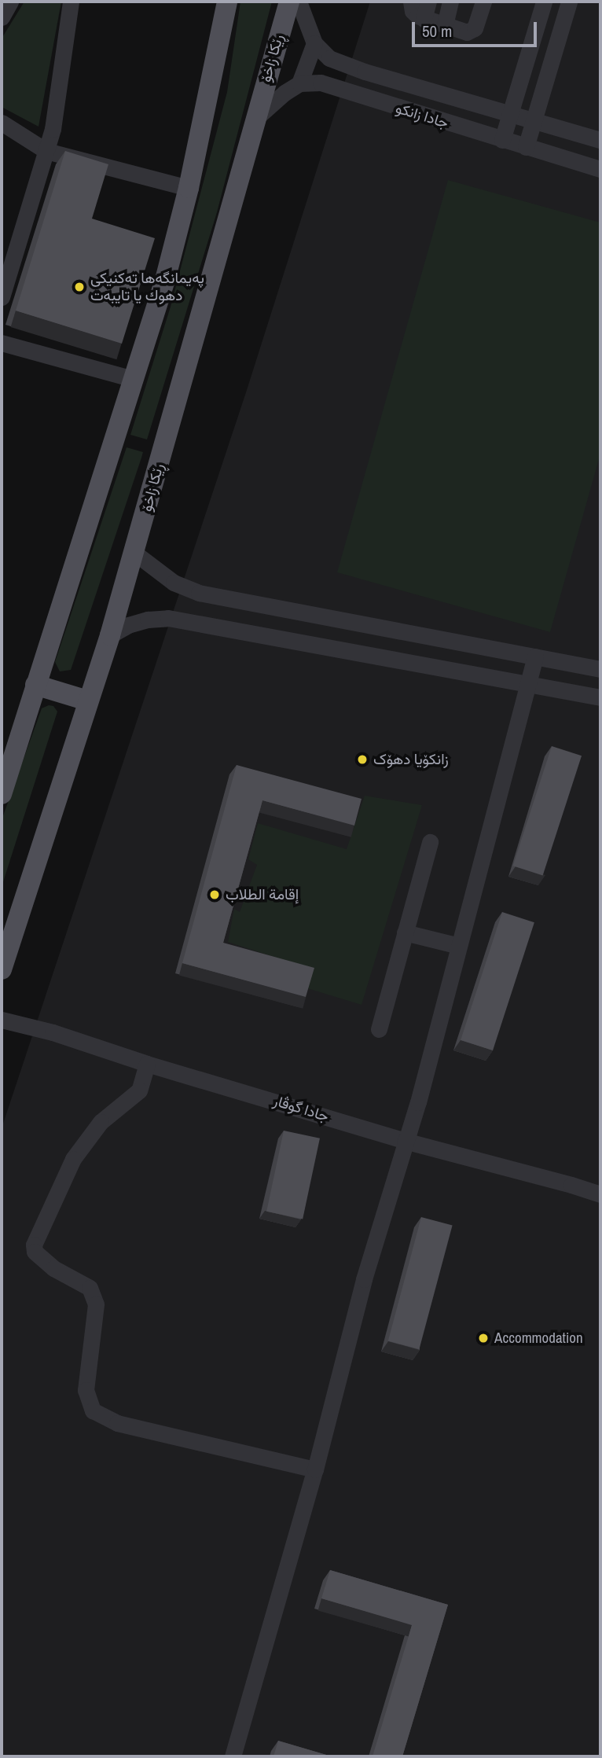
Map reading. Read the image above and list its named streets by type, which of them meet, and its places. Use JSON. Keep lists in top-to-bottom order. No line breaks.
{"streets":{"main road":["ڕێکا زاخۆ"],"street":["جادا زانکو","جادا گوڤار"]},"places":["پەیمانگەها تەکنیکی دهوك یا تایبەت","زانکۆیا دهۆک","إقامة الطلاب","Accommodation"],"scale_bar":"50 m"}
